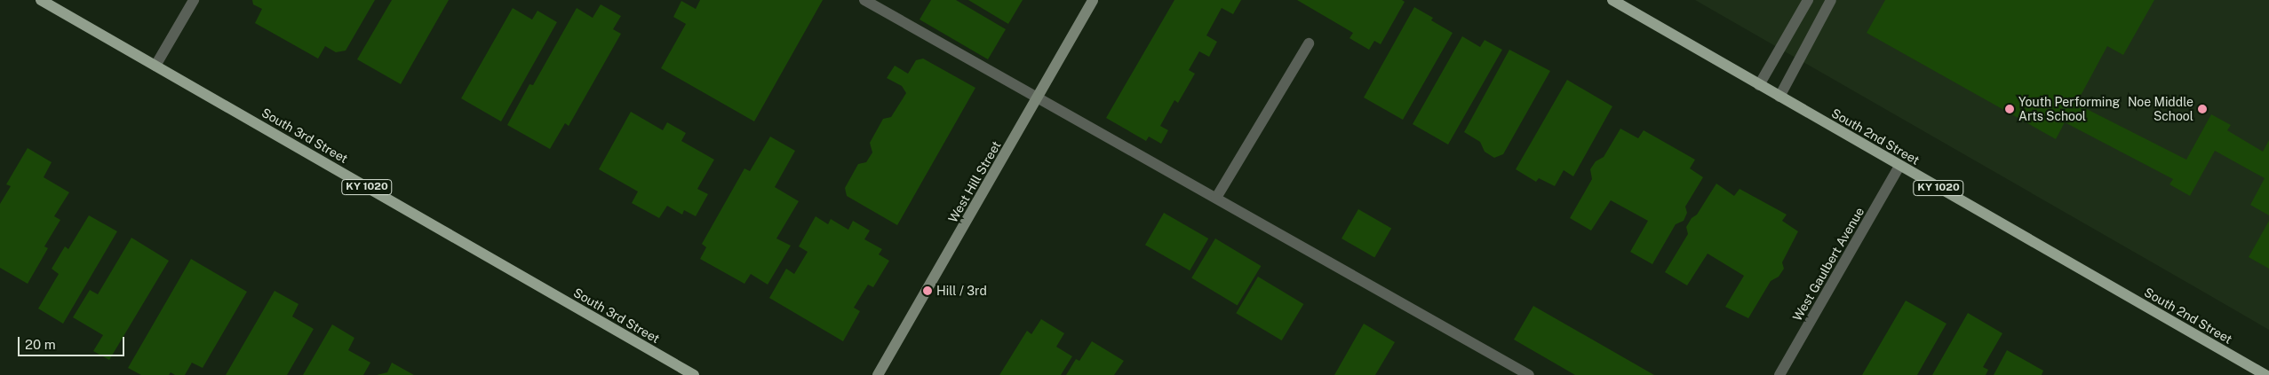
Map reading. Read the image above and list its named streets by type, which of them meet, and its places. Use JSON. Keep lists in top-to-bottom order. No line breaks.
{"streets":{"main road":["South 3rd Street","South 2nd Street","KY 1020"],"street":["West Hill Street","West Gaulbert Avenue"]},"crossings":[["South 2nd Street","West Gaulbert Avenue"]],"places":["Youth Performing Arts School","Noe Middle School","Hill / 3rd"],"scale_bar":"20 m"}
